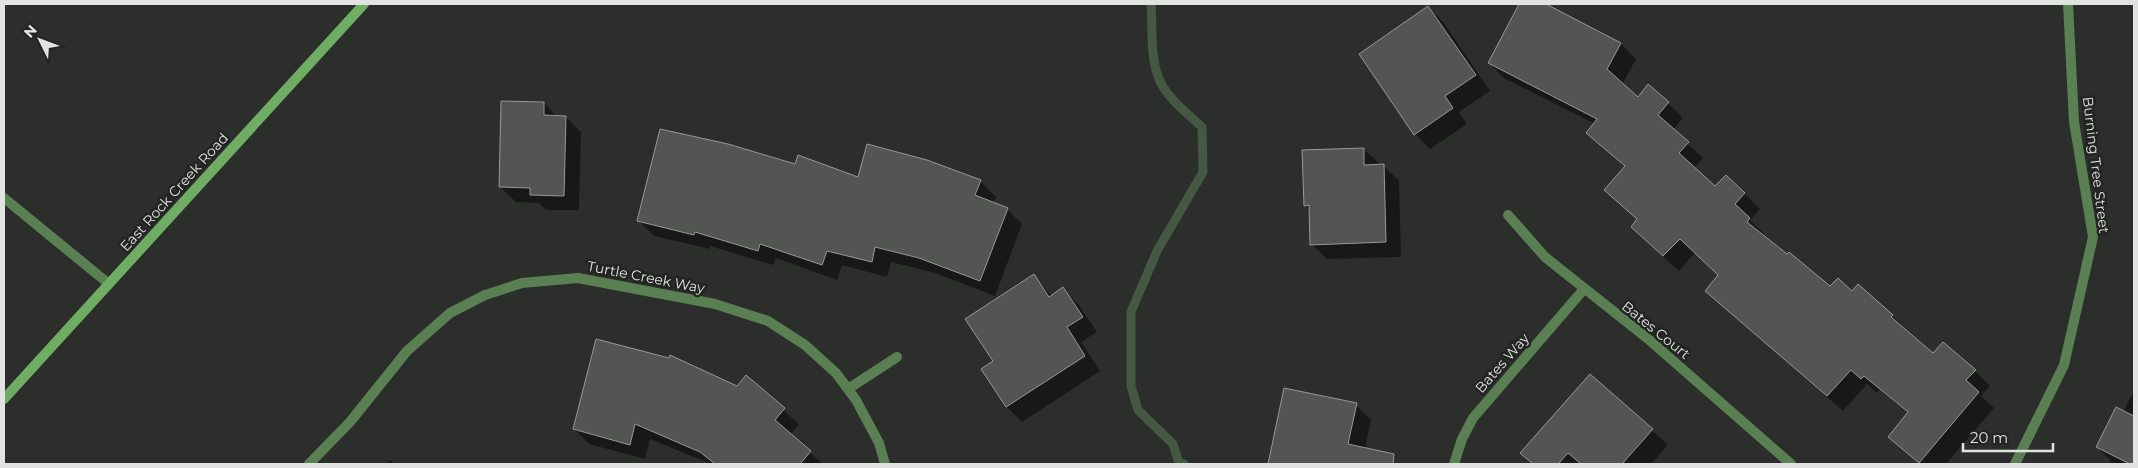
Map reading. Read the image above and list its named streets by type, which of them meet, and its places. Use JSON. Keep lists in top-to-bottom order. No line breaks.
{"streets":{"street":["Burning Tree Street","East Rock Creek Road","Turtle Creek Way","Bates Court","Bates Way"]},"crossings":[["Bates Court","Bates Way"]],"scale_bar":"20 m","north":"top left"}
